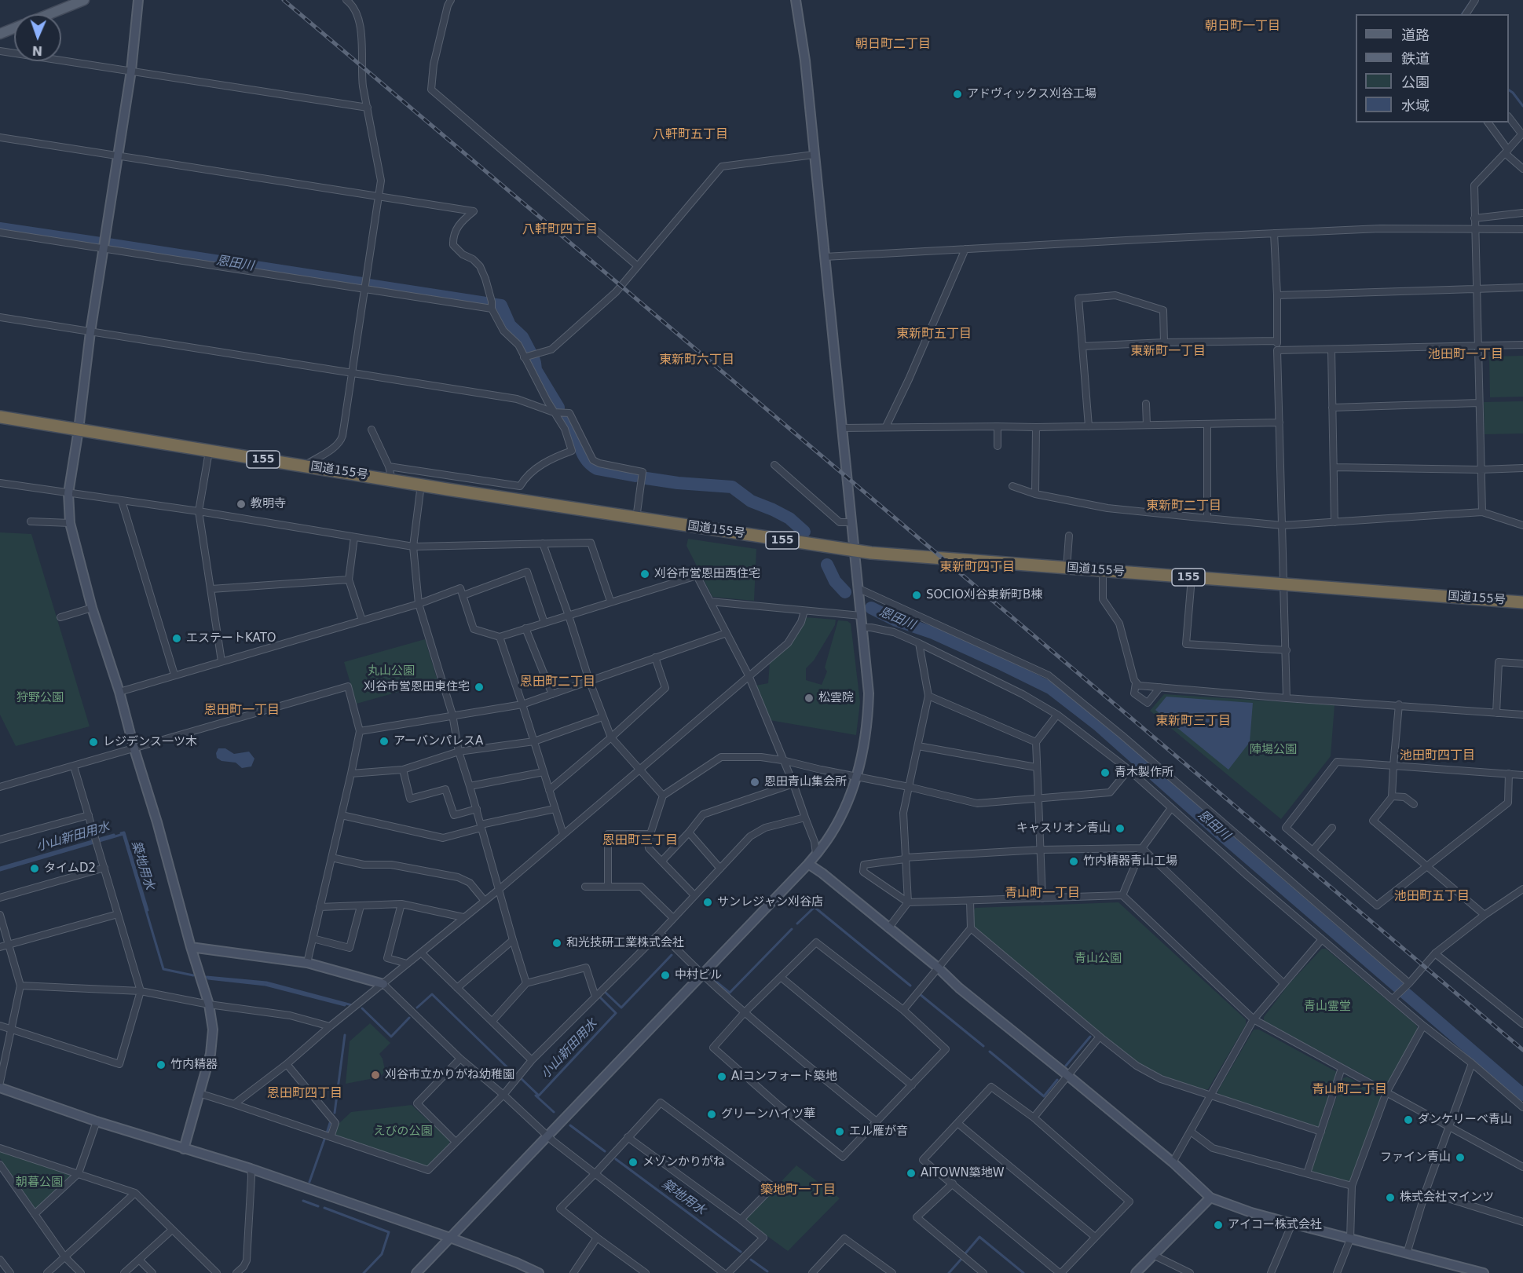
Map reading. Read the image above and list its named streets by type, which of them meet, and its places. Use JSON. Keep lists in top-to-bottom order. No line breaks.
{"streets":{"highway":["155","国道155号"]},"districts":["朝日町一丁目","朝日町二丁目","八軒町五丁目","八軒町四丁目","東新町五丁目","東新町一丁目","池田町一丁目","東新町六丁目","東新町二丁目","東新町四丁目","恩田町二丁目","恩田町一丁目","東新町三丁目","池田町四丁目","恩田町三丁目","青山町一丁目","池田町五丁目","青山町二丁目","恩田町四丁目","築地町一丁目"],"water":["恩田川","小山新田用水","築地用水"],"parks":["丸山公園","狩野公園","陣場公園","青山公園","青山霊堂","えびの公園","朝暮公園"],"places":["アドヴィックス刈谷工場","教明寺","刈谷市営恩田西住宅","SOCIO刈谷東新町B棟","エステートKATO","刈谷市営恩田東住宅","松雲院","アーバンパレスA","レジデンス一ツ木","青木製作所","恩田青山集会所","キャスリオン青山","竹内精器青山工場","タイムD2","サンレジャン刈谷店","和光技研工業株式会社","中村ビル","竹内精器","刈谷市立かりがね幼稚園","AIコンフォート築地","グリーンハイツ華","ダンケリーベ青山","エル雁が音","ファイン青山","メゾンかりがね","AITOWN築地W","株式会社マインツ","アイコー株式会社"],"legend":["道路","鉄道","公園","水域"],"north":"bottom"}
